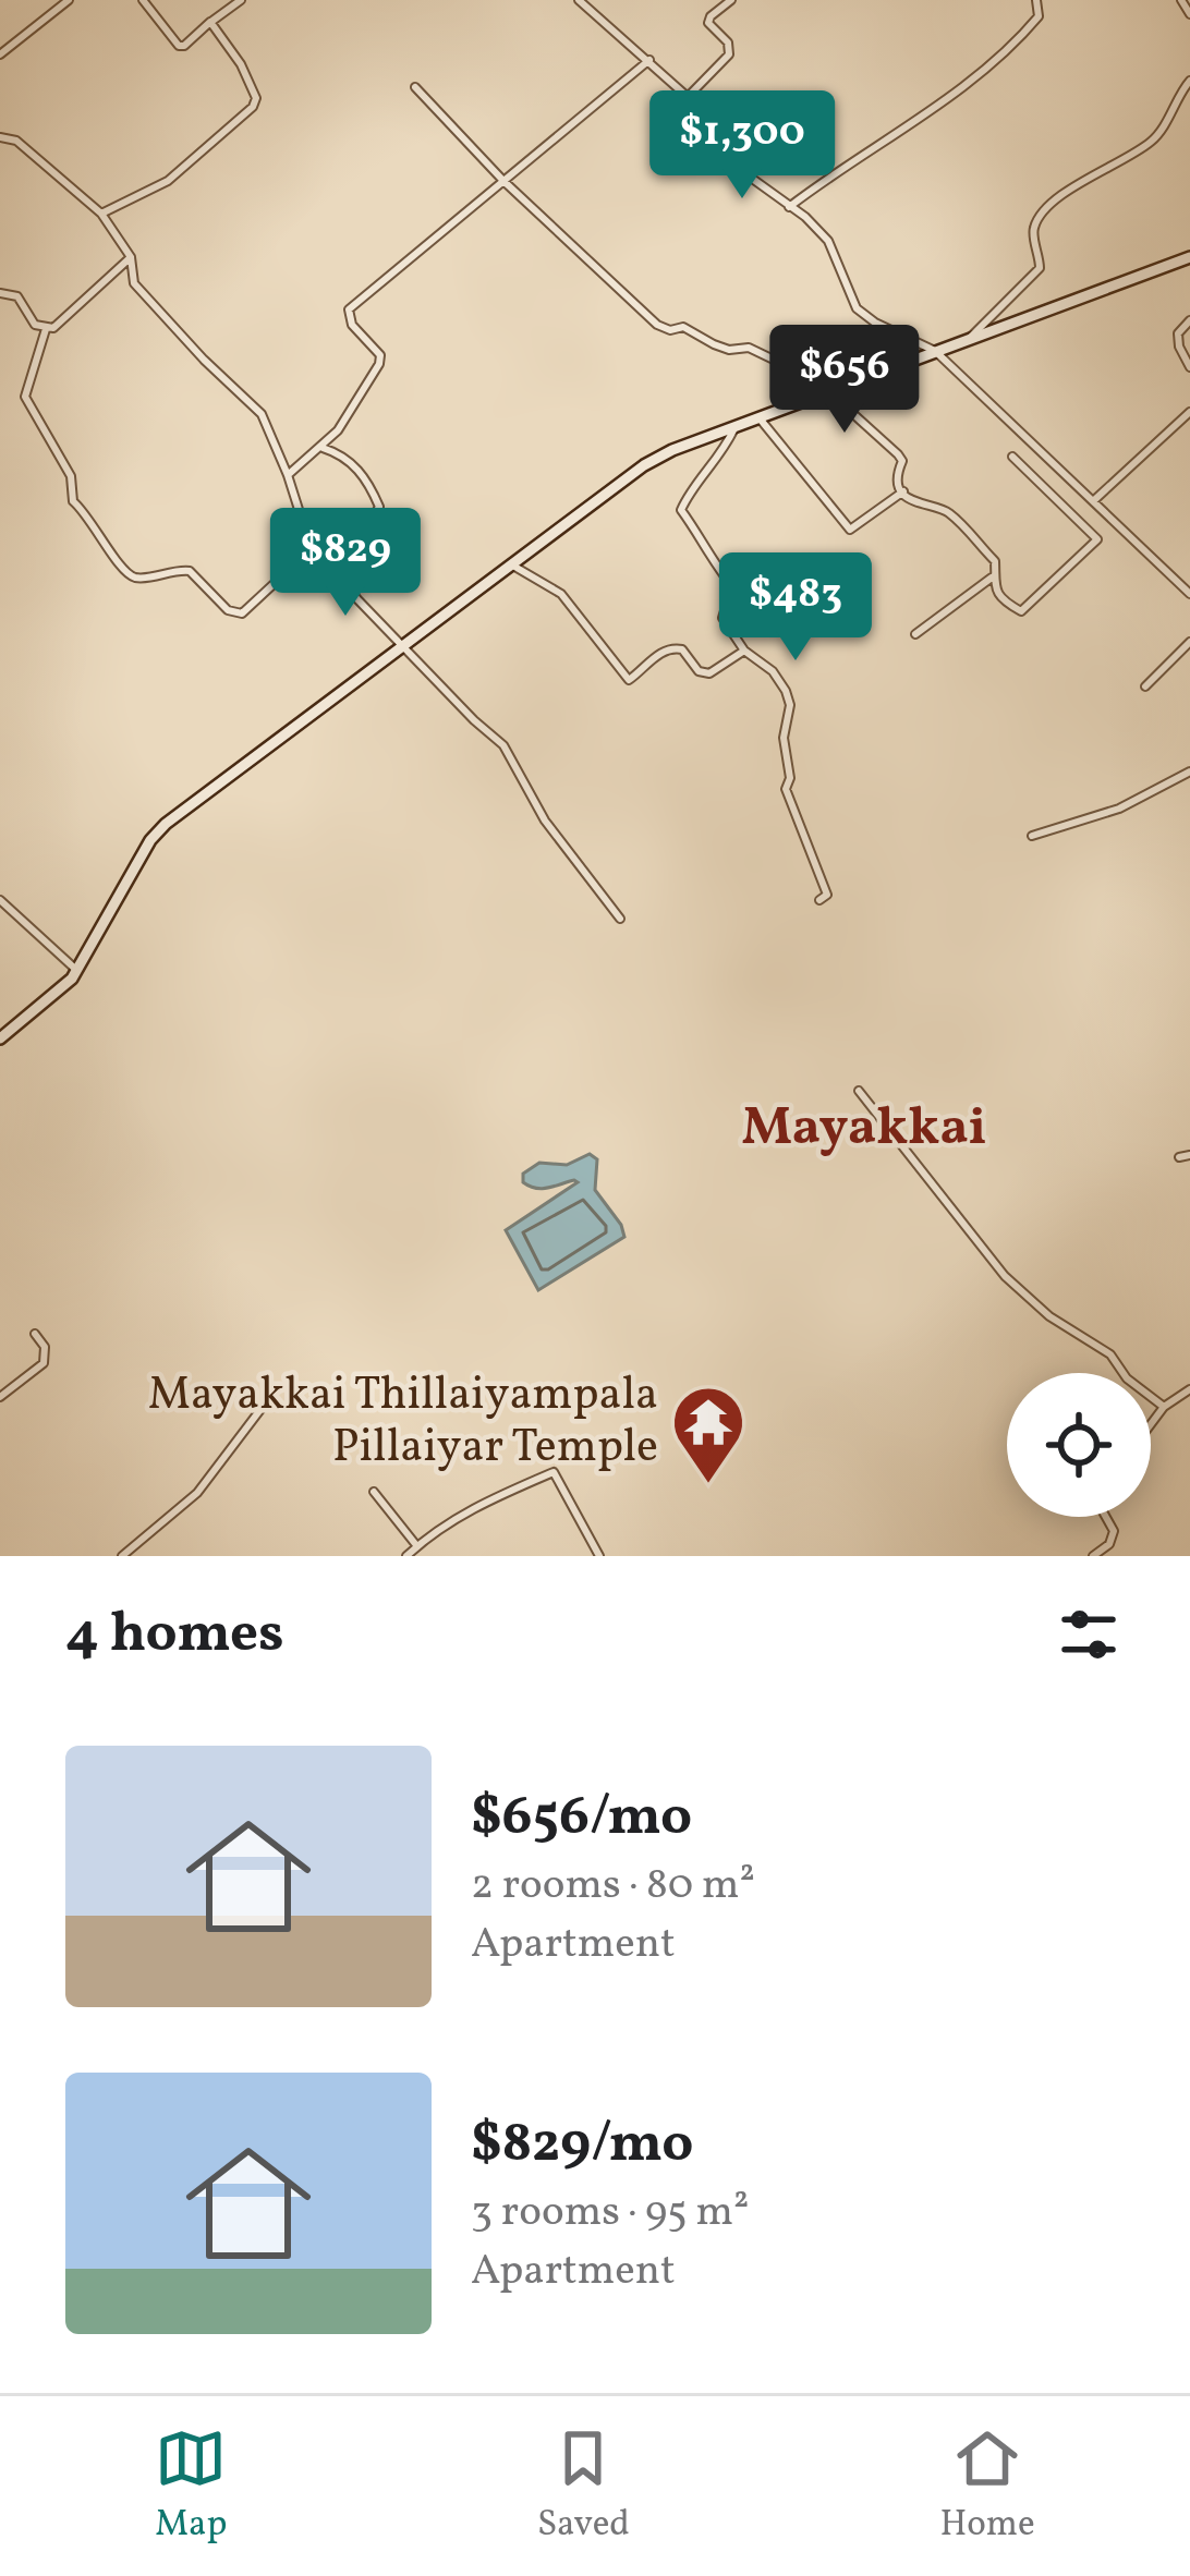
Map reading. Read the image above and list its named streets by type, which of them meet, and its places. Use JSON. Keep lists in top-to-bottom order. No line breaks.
{"districts":["Mayakkai"],"places":{"temple":["Mayakkai Thillaiyampala Pillaiyar Temple"]},"page":{"price":["$1,300","$656","$829","$483"],"heading":"4 homes","list":[{"name":"$656/mo","note":"2 rooms · 80 m² · Apartment"},{"name":"$829/mo","note":"3 rooms · 95 m² · Apartment"}],"tabs":["Map","Saved","Home"]}}
